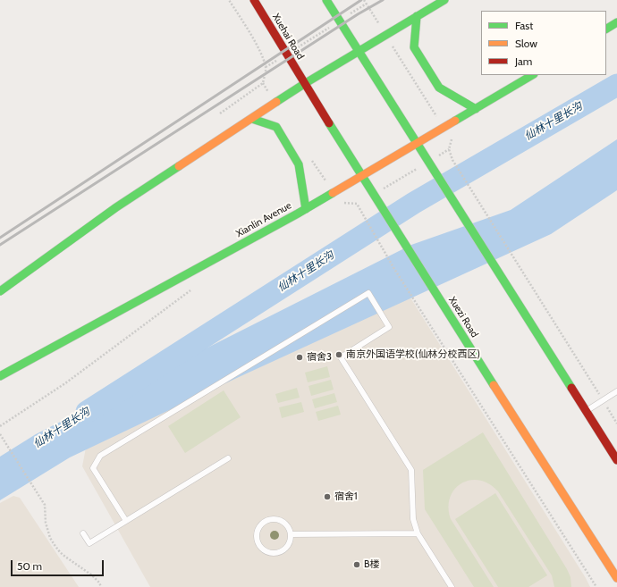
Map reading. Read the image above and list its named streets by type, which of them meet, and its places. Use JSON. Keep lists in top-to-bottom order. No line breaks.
{"streets":{"main road":["Xuehai Road","Xianlin Avenue","Xuezi Road"]},"crossings":[["Xuehai Road","Xuezi Road"],["Xianlin Avenue","Xuezi Road"]],"water":["仙林十里长沟"],"places":["南京外国语学校(仙林分校西区)","宿舍3","宿舍1","B楼"],"legend":["Fast","Slow","Jam"],"scale_bar":"50 m"}
